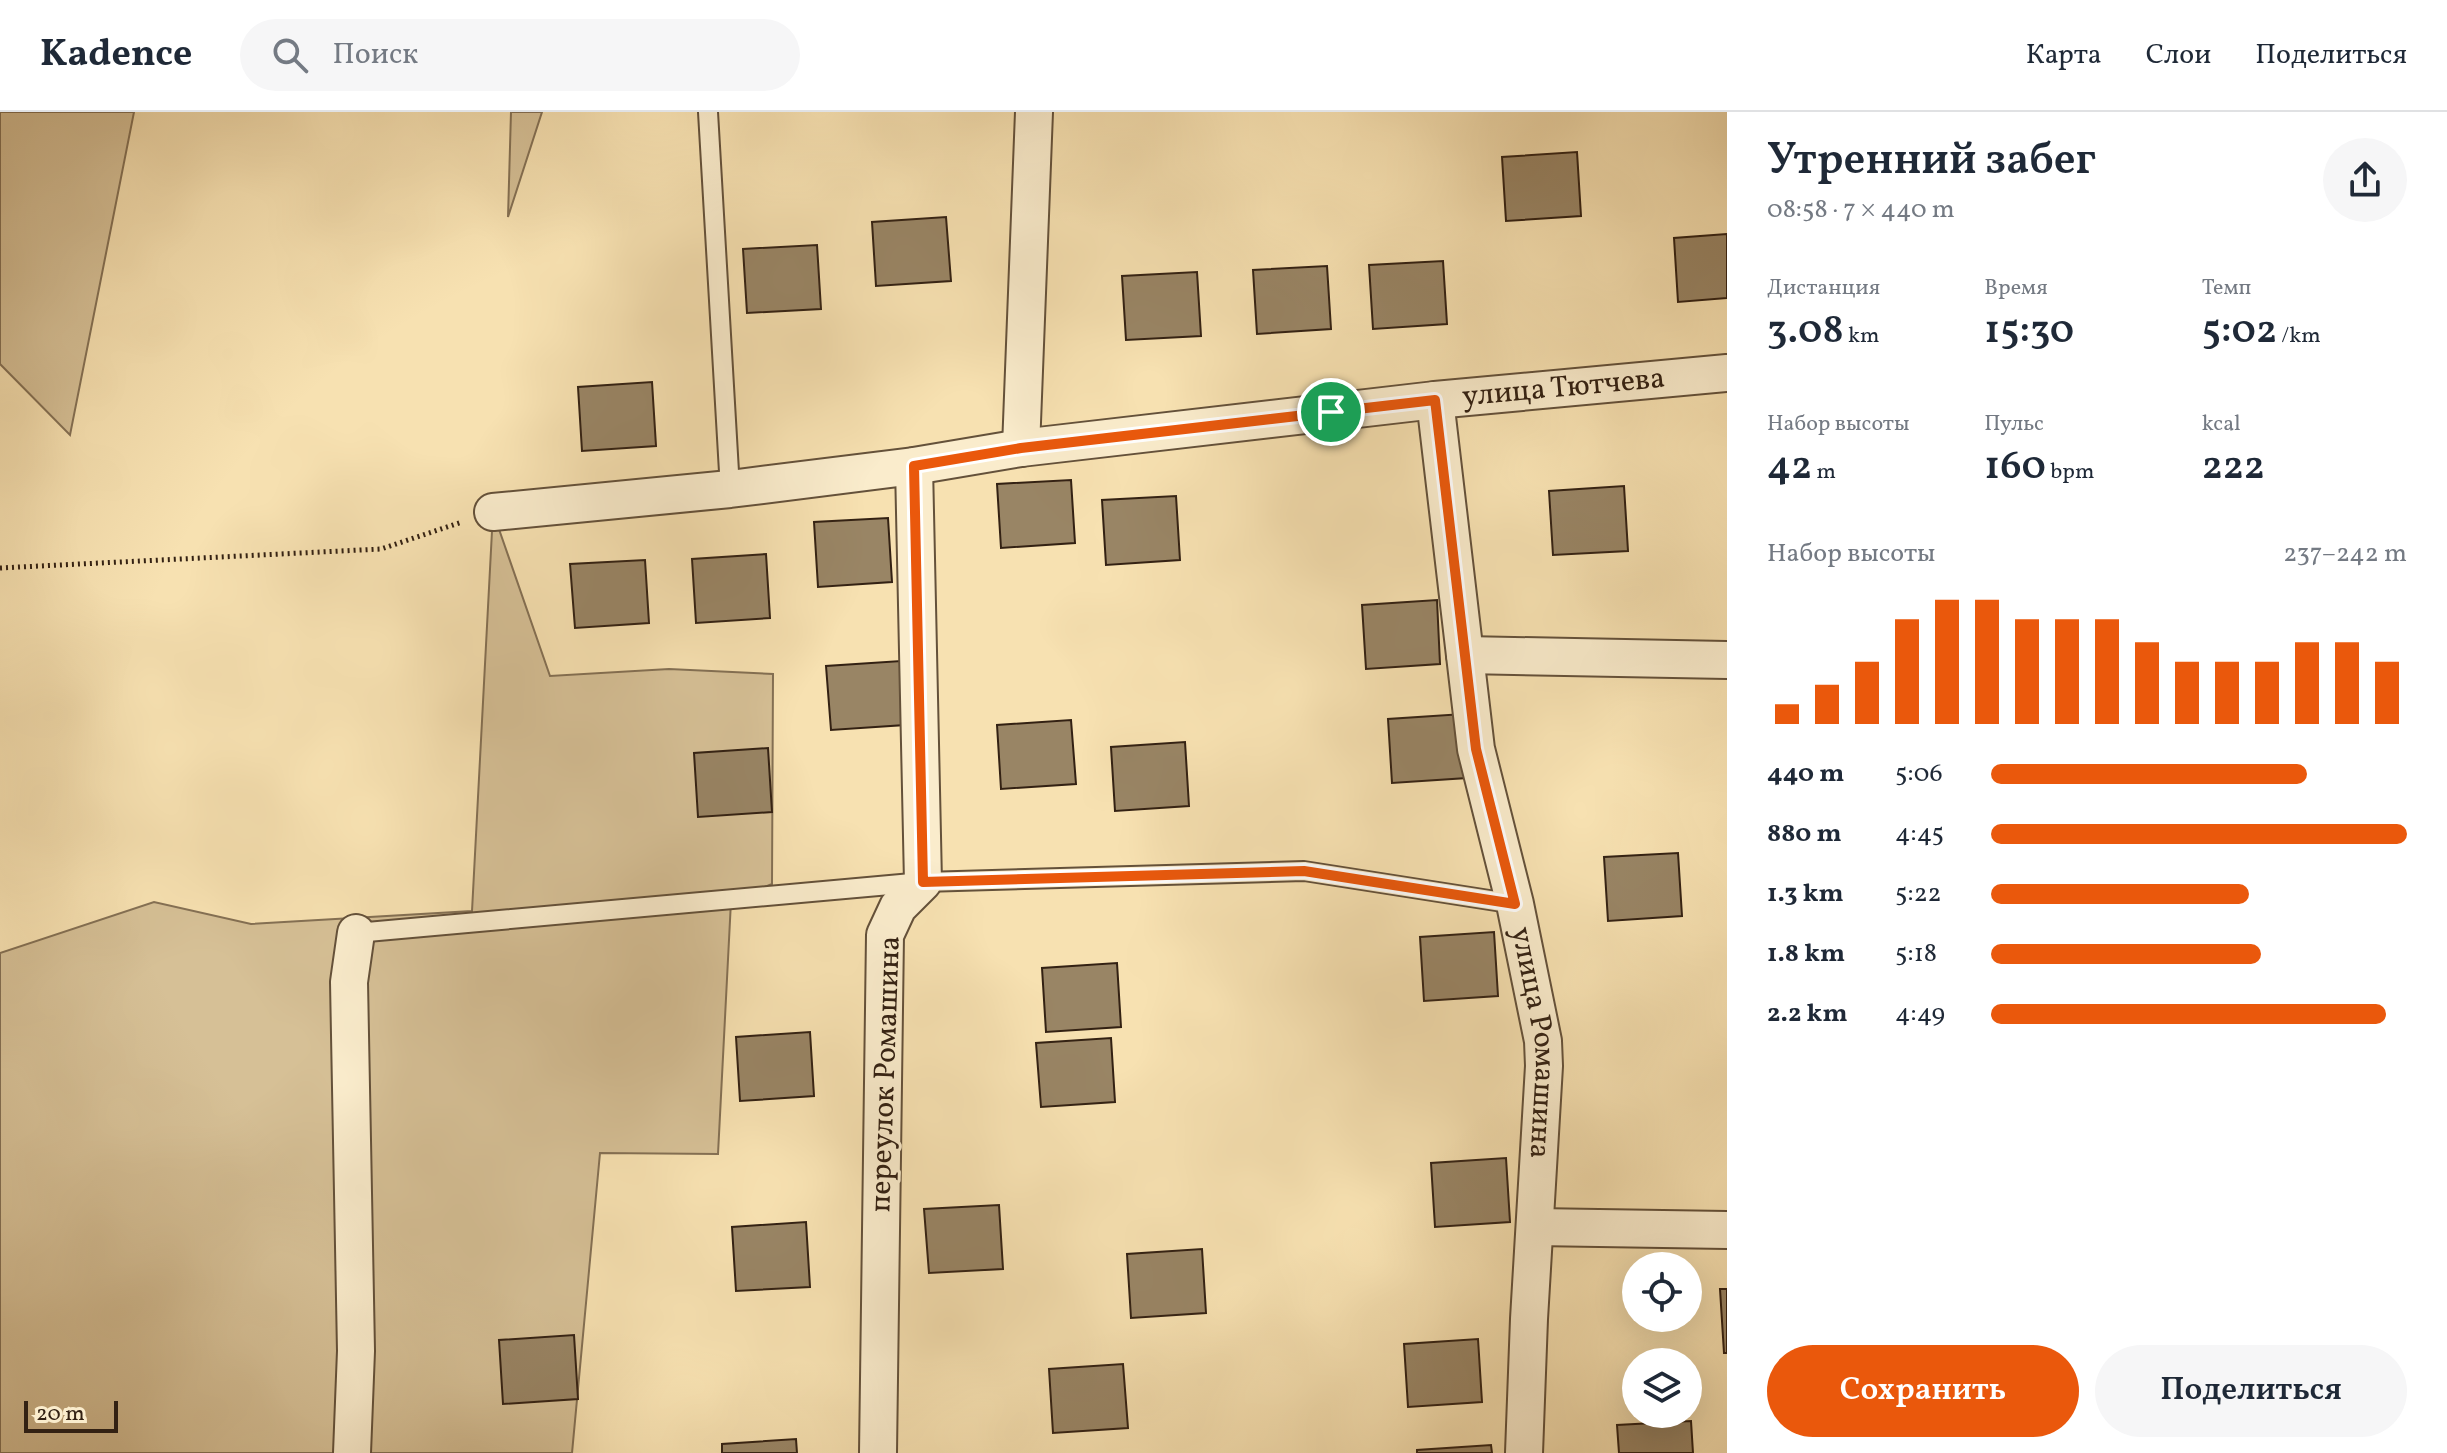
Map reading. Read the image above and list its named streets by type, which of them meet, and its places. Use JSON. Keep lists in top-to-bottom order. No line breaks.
{"streets":{"street":["улица Тютчева","улица Ромашина","переулок Ромашина"]},"crossings":[["улица Тютчева","улица Ромашина"]],"scale_bar":"20 m","page":{"header":"Kadence","search":"Поиск","nav":["Карта","Слои","Поделиться"],"heading":["Утренний забег","08:58 · 7 × 440 m"],"stats":[["Дистанция","3.08 km"],["Время","15:30"],["Темп","5:02 /km"],["Набор высоты","42 m"],["Пульс","160 bpm"],["kcal","222"]],"chart":["Набор высоты","237–242 m"],"list":[{"name":"440 m","note":"5:06"},{"name":"880 m","note":"4:45"},{"name":"1.3 km","note":"5:22"},{"name":"1.8 km","note":"5:18"},{"name":"2.2 km","note":"4:49"}],"buttons":["Сохранить","Поделиться"],"scale":"20 m"}}
